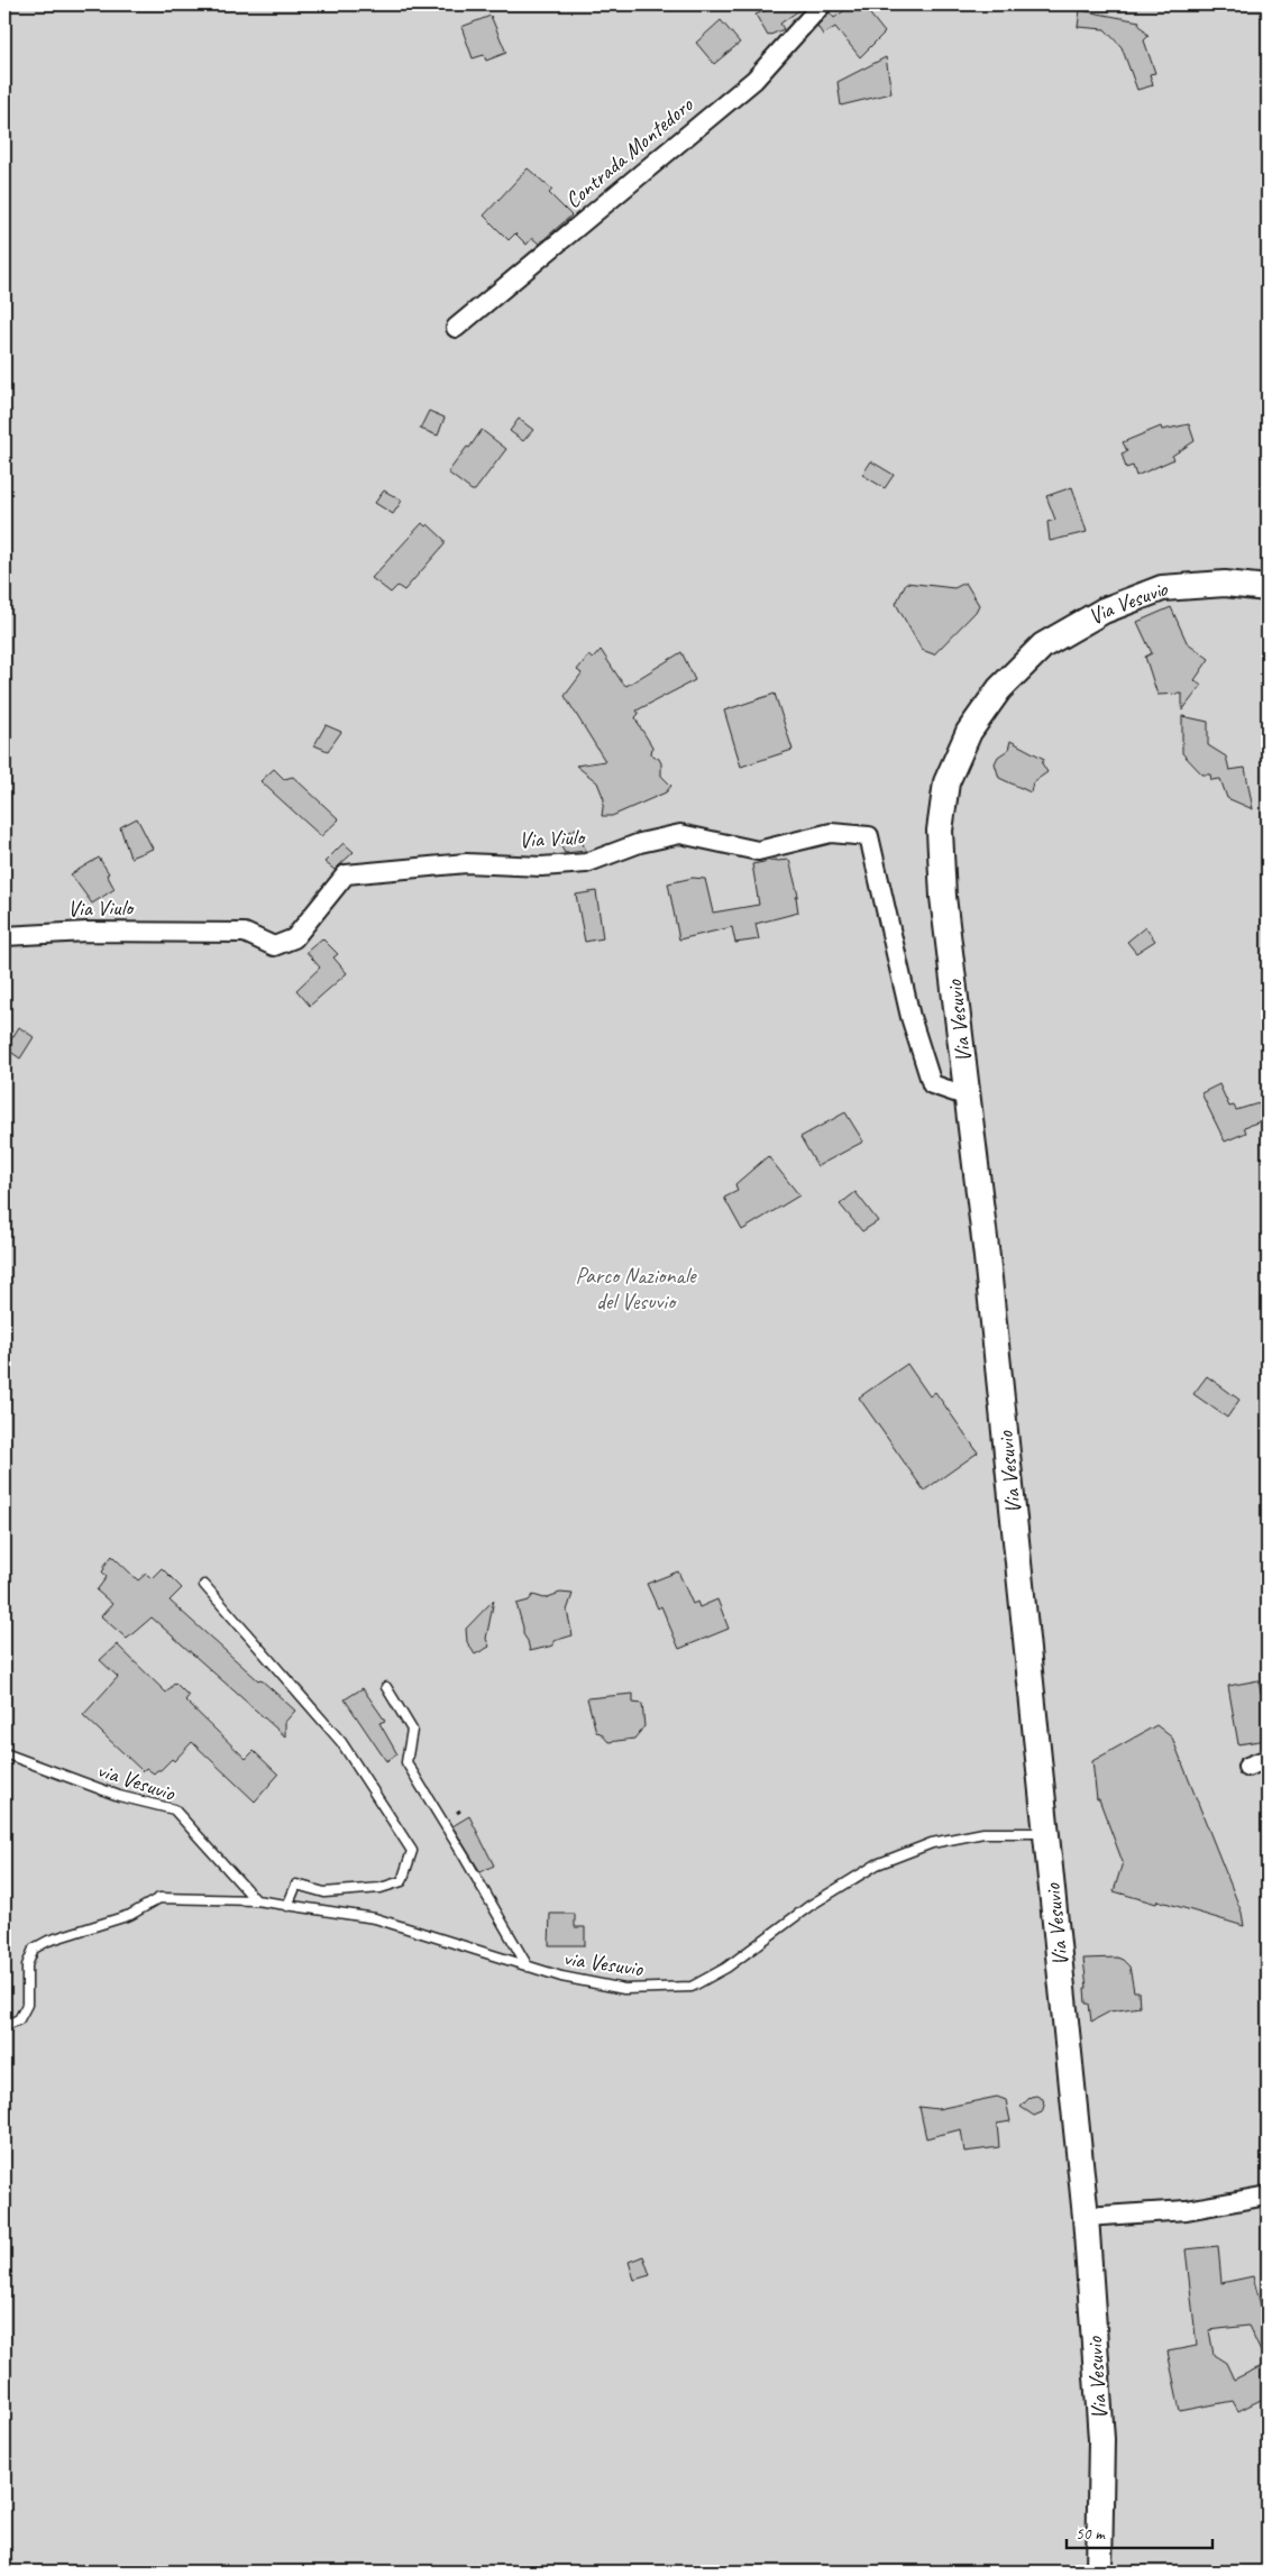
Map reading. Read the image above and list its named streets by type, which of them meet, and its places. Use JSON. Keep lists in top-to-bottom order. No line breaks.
{"streets":{"street":["Contrada Montedoro","Via Vesuvio","Via Viulo"],"lane":["via Vesuvio"]},"crossings":[["Via Vesuvio","Via Viulo"],["Via Vesuvio","via Vesuvio"]],"parks":["Parco Nazionale del Vesuvio"],"scale_bar":"50 m"}
